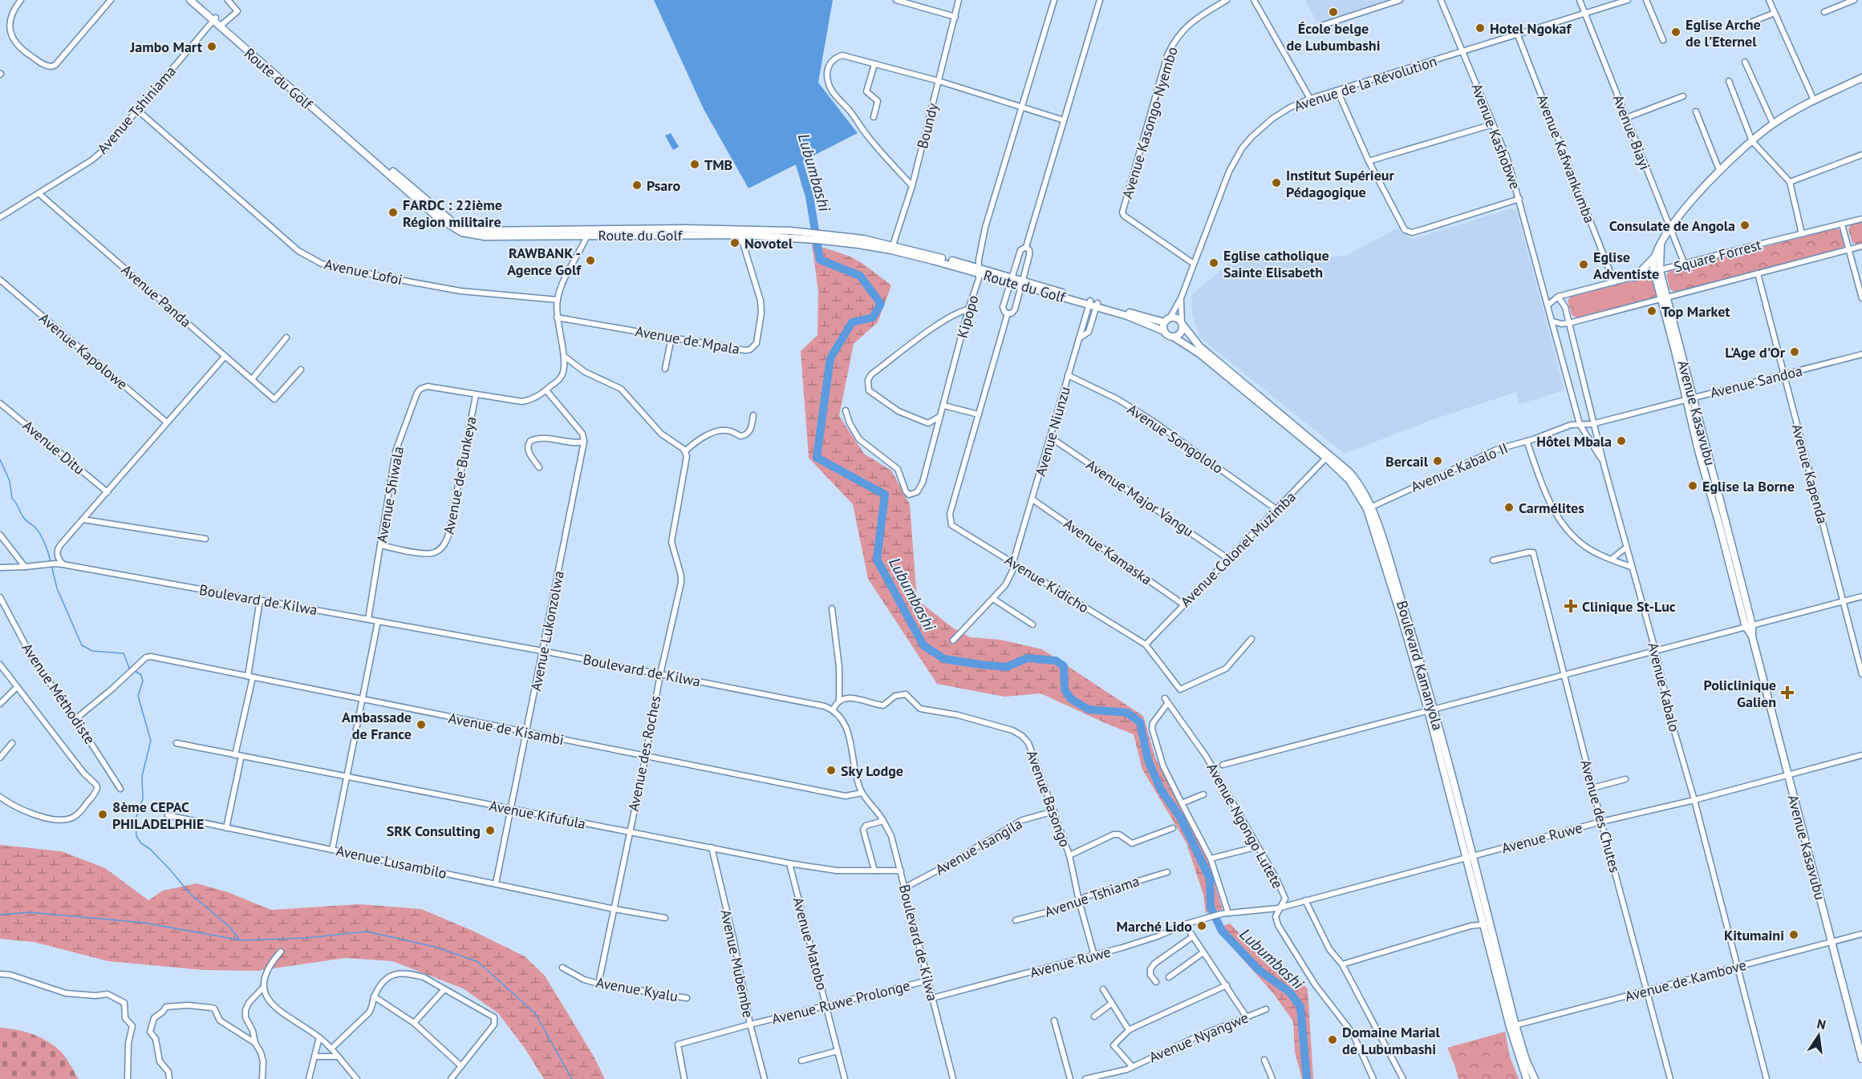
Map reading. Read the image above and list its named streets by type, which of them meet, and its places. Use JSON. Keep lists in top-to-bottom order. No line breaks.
{"streets":{"main road":["Route du Golf","Avenue Kasavubu","Boulevard Kamanyola"],"street":["Avenue de la Révolution","Avenue Tshiniama","Avenue Kasongo-Nyembo","Boundy","Avenue Biayi","Avenue Kashobwe","Avenue Kafwankumba","Square Forrest","Avenue Lofoi","Avenue Panda","Kipopo","Avenue de Mpala","Avenue Kapolowe","Avenue Sandoa","Avenue Niunzu","Avenue Songololo","Avenue Ditu","Avenue Kabalo II","Avenue Kapenda","Avenue de Bunkeya","Avenue Shiwala","Avenue Major Vangu","Avenue Colonel Muzimba","Avenue Kamaska","Avenue Kidicho","Boulevard de Kilwa","Avenue Lukonzolwa","Avenue Kabalo","Avenue Méthodiste","Avenue de Kisambi","Avenue des Roches","Avenue Basongo","Avenue Kifufula","Avenue des Chutes","Avenue Ngongo Lutete","Avenue Ruwe","Avenue Isangila","Avenue Lusambilo","Avenue Tshiama","Avenue Matobo","Avenue Mubembe","Avenue de Kambove","Avenue Kyalu","Avenue Ruwe Prolonge","Avenue Nyangwe"]},"crossings":[["Route du Golf","Avenue Tshiniama"],["Route du Golf","Boundy"],["Route du Golf","Kipopo"],["Route du Golf","Avenue de Mpala"],["Route du Golf","Avenue Niunzu"],["Route du Golf","Avenue Shiwala"],["Route du Golf","Boulevard Kamanyola"],["Avenue de la Révolution","Avenue Kasongo-Nyembo"],["Avenue de la Révolution","Avenue Biayi"],["Avenue de la Révolution","Avenue Kashobwe"],["Avenue de la Révolution","Avenue Kafwankumba"],["Avenue Tshiniama","Avenue Lofoi"],["Avenue Tshiniama","Avenue Panda"],["Avenue Biayi","Square Forrest"],["Avenue Kashobwe","Square Forrest"],["Avenue Kafwankumba","Square Forrest"],["Square Forrest","Avenue Kasavubu"],["Square Forrest","Avenue Kapenda"],["Square Forrest","Avenue Kabalo"],["Avenue Lofoi","Avenue Shiwala"],["Avenue de Mpala","Avenue Shiwala"],["Avenue Sandoa","Avenue Kasavubu"],["Avenue Sandoa","Avenue Kabalo II"],["Avenue Sandoa","Avenue Kapenda"],["Avenue Sandoa","Avenue Kabalo"],["Avenue Kasavubu","Avenue Ruwe"],["Avenue Kasavubu","Avenue de Kambove"],["Avenue Niunzu","Avenue Songololo"],["Avenue Niunzu","Avenue Major Vangu"],["Avenue Niunzu","Avenue Kamaska"],["Avenue Niunzu","Avenue Kidicho"],["Avenue Songololo","Avenue Colonel Muzimba"],["Avenue Kabalo II","Boulevard Kamanyola"],["Avenue Kabalo II","Avenue Kabalo"],["Avenue de Bunkeya","Avenue Shiwala"],["Avenue Shiwala","Boulevard de Kilwa"],["Avenue Major Vangu","Avenue Colonel Muzimba"],["Avenue Colonel Muzimba","Avenue Kamaska"],["Avenue Colonel Muzimba","Avenue Kidicho"],["Avenue Colonel Muzimba","Boulevard Kamanyola"],["Boulevard de Kilwa","Avenue Lukonzolwa"],["Boulevard de Kilwa","Avenue de Kisambi"],["Boulevard de Kilwa","Avenue des Roches"],["Boulevard de Kilwa","Avenue Kifufula"],["Boulevard de Kilwa","Avenue Ruwe"],["Boulevard de Kilwa","Avenue Isangila"],["Boulevard de Kilwa","Avenue Ruwe Prolonge"],["Avenue Lukonzolwa","Avenue de Kisambi"],["Avenue Lukonzolwa","Avenue Kifufula"],["Avenue Lukonzolwa","Avenue Lusambilo"],["Boulevard Kamanyola","Avenue Ruwe"],["Boulevard Kamanyola","Avenue de Kambove"],["Avenue Kabalo","Avenue Ruwe"],["Avenue Kabalo","Avenue de Kambove"],["Avenue Méthodiste","Avenue de Kisambi"],["Avenue de Kisambi","Avenue des Roches"],["Avenue des Roches","Avenue Kifufula"],["Avenue des Roches","Avenue Lusambilo"],["Avenue des Roches","Avenue Kyalu"],["Avenue Basongo","Avenue Ruwe"],["Avenue Basongo","Avenue Isangila"],["Avenue Basongo","Avenue Tshiama"],["Avenue Kifufula","Avenue Matobo"],["Avenue Kifufula","Avenue Mubembe"],["Avenue des Chutes","Avenue Ruwe"],["Avenue des Chutes","Avenue de Kambove"],["Avenue Ngongo Lutete","Avenue Ruwe"],["Avenue Matobo","Avenue Ruwe Prolonge"],["Avenue Mubembe","Avenue Ruwe Prolonge"]],"water":["Lubumbashi"],"places":{"other":["École belge de Lubumbashi","Hotel Ngokaf","Eglise Arche de l'Eternel","Jambo Mart","TMB","Institut Supérieur Pédagogique","Psaro","FARDC : 22ième Région militaire","Consulate de Angola","Novotel","RAWBANK - Agence Golf","Eglise catholique Sainte Elisabeth","Eglise Adventiste","Top Market","L'Age d'Or","Hôtel Mbala","Bercail","Eglise la Borne","Carmélites","Ambassade de France","Sky Lodge","8ème CEPAC PHILADELPHIE","SRK Consulting","Marché Lido","Kitumaini","Domaine Marial de Lubumbashi"],"health":["Clinique St-Luc","Policlinique Galien"]},"north":"top"}
